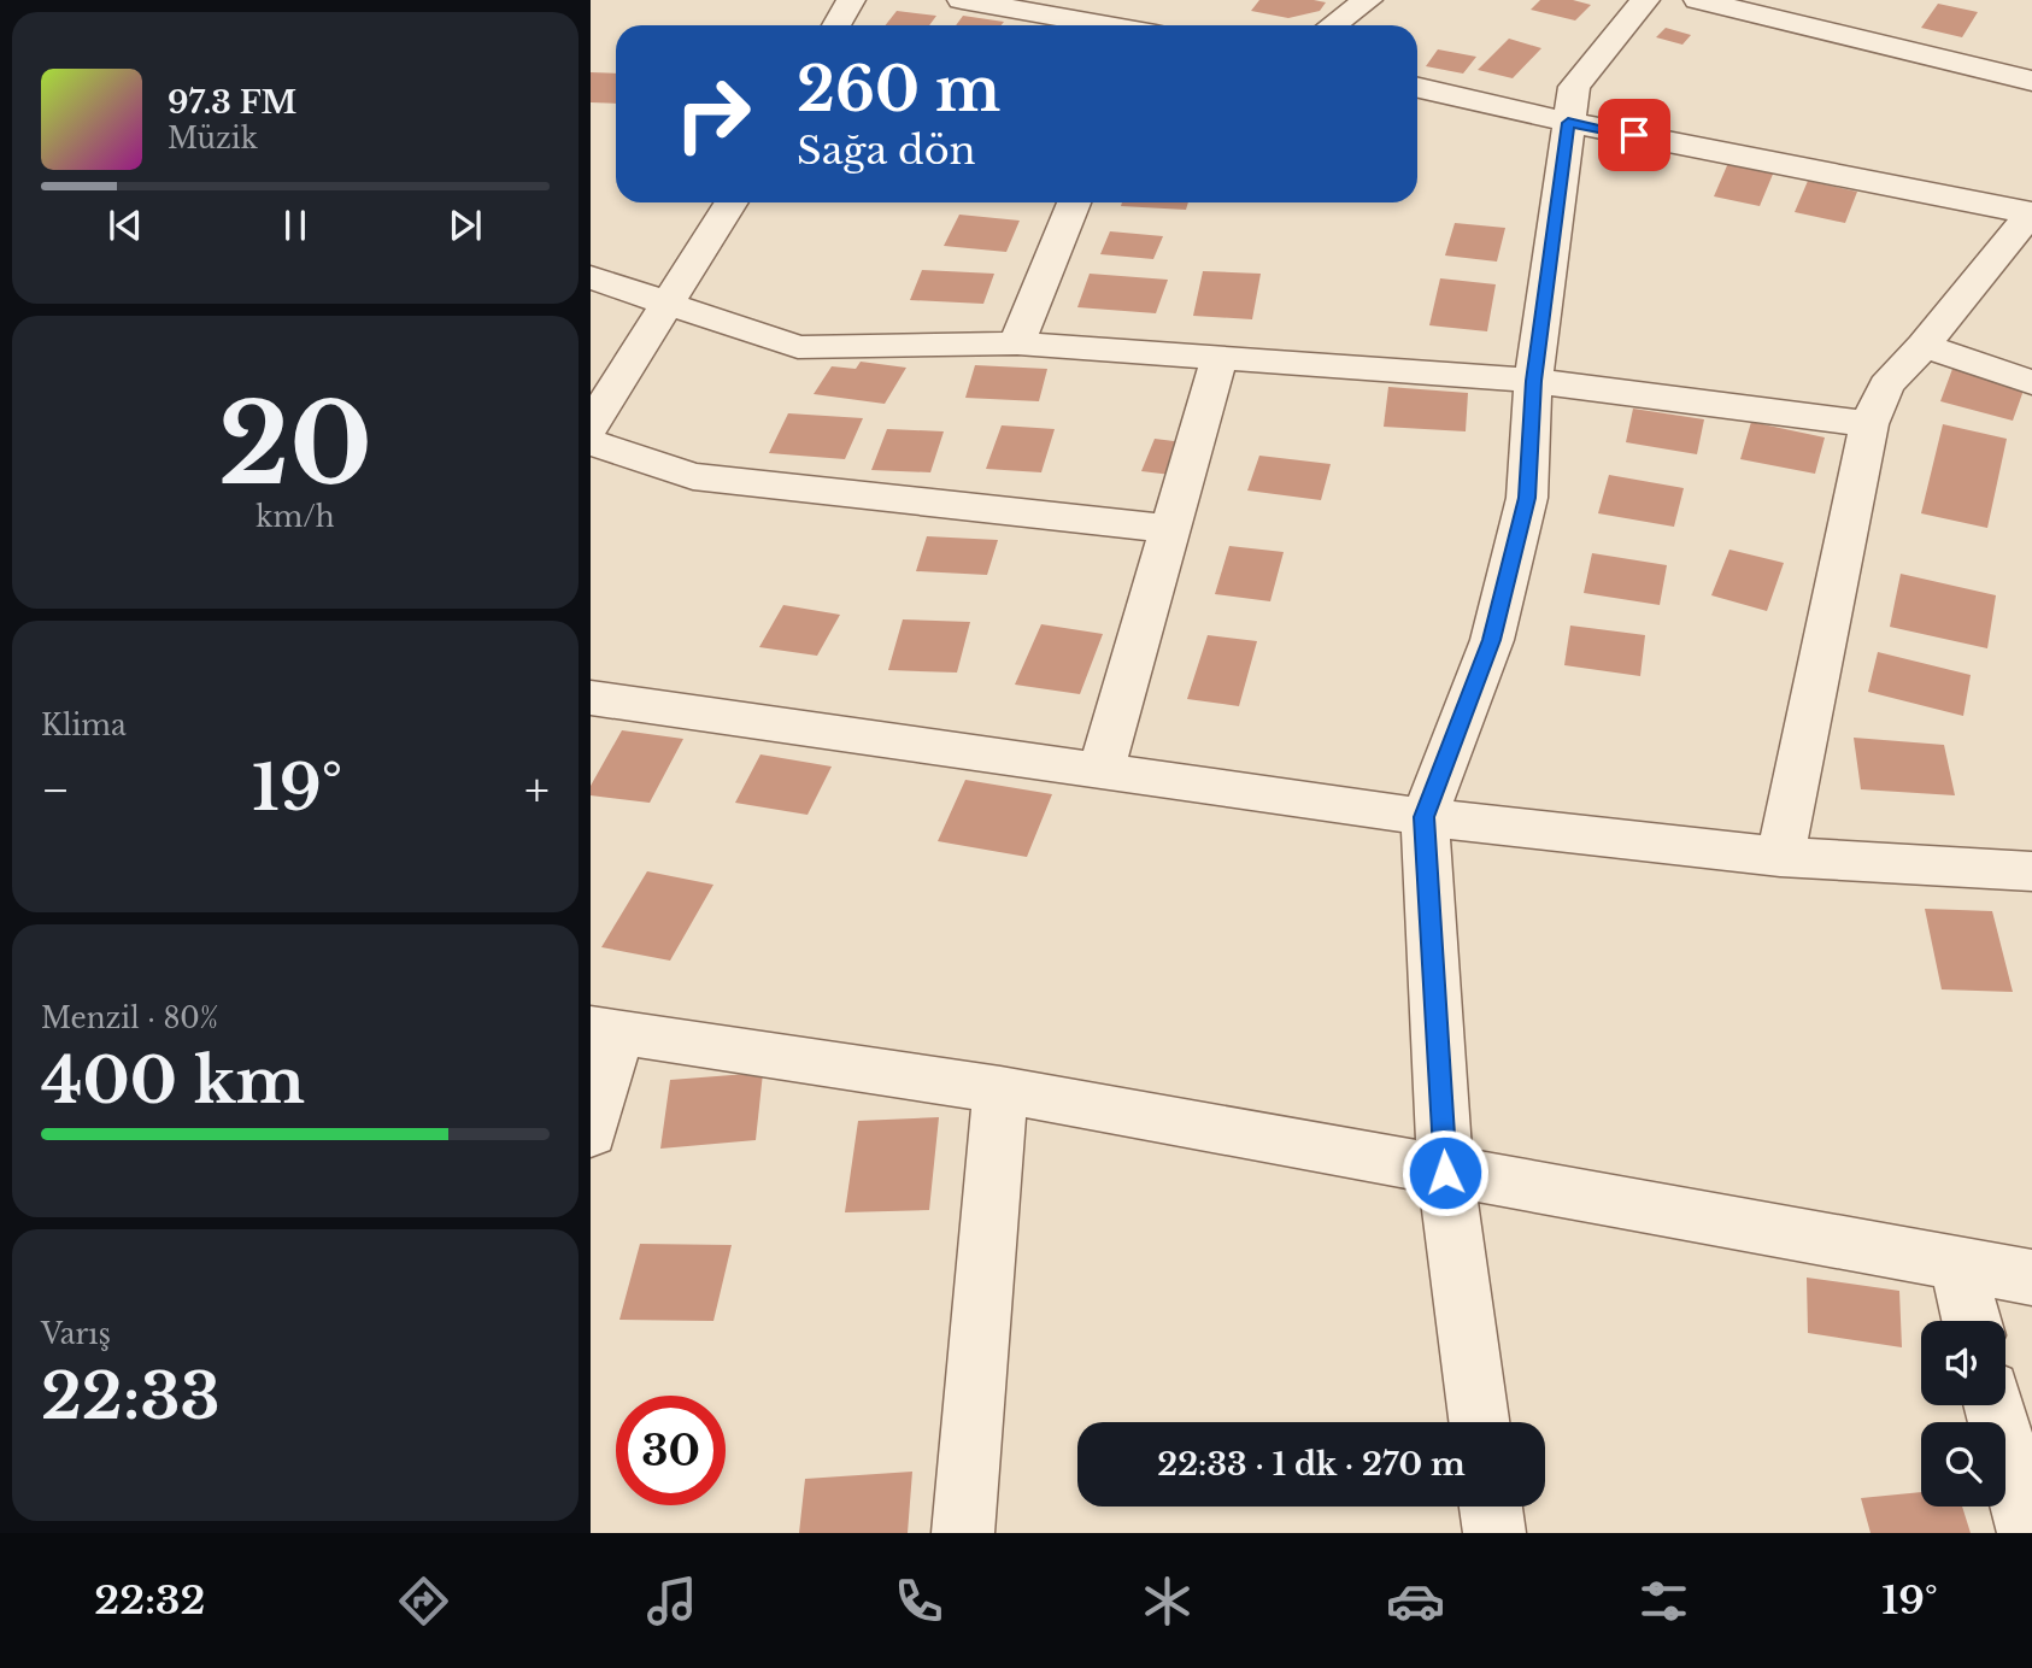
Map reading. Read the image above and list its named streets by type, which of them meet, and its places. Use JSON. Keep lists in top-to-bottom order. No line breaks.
{"page":{"turn":["260 m","Sağa dön"],"song":["97.3 FM","Müzik"],"tile":[["20","km/h"],"Klima",["Menzil · 80%","400 km"],["Varış","22:33"]],"heat":["−","19°","+"],"limit":"30","trip":"22:33 · 1 dk · 270 m","tabs":["22:32","19°"]}}
